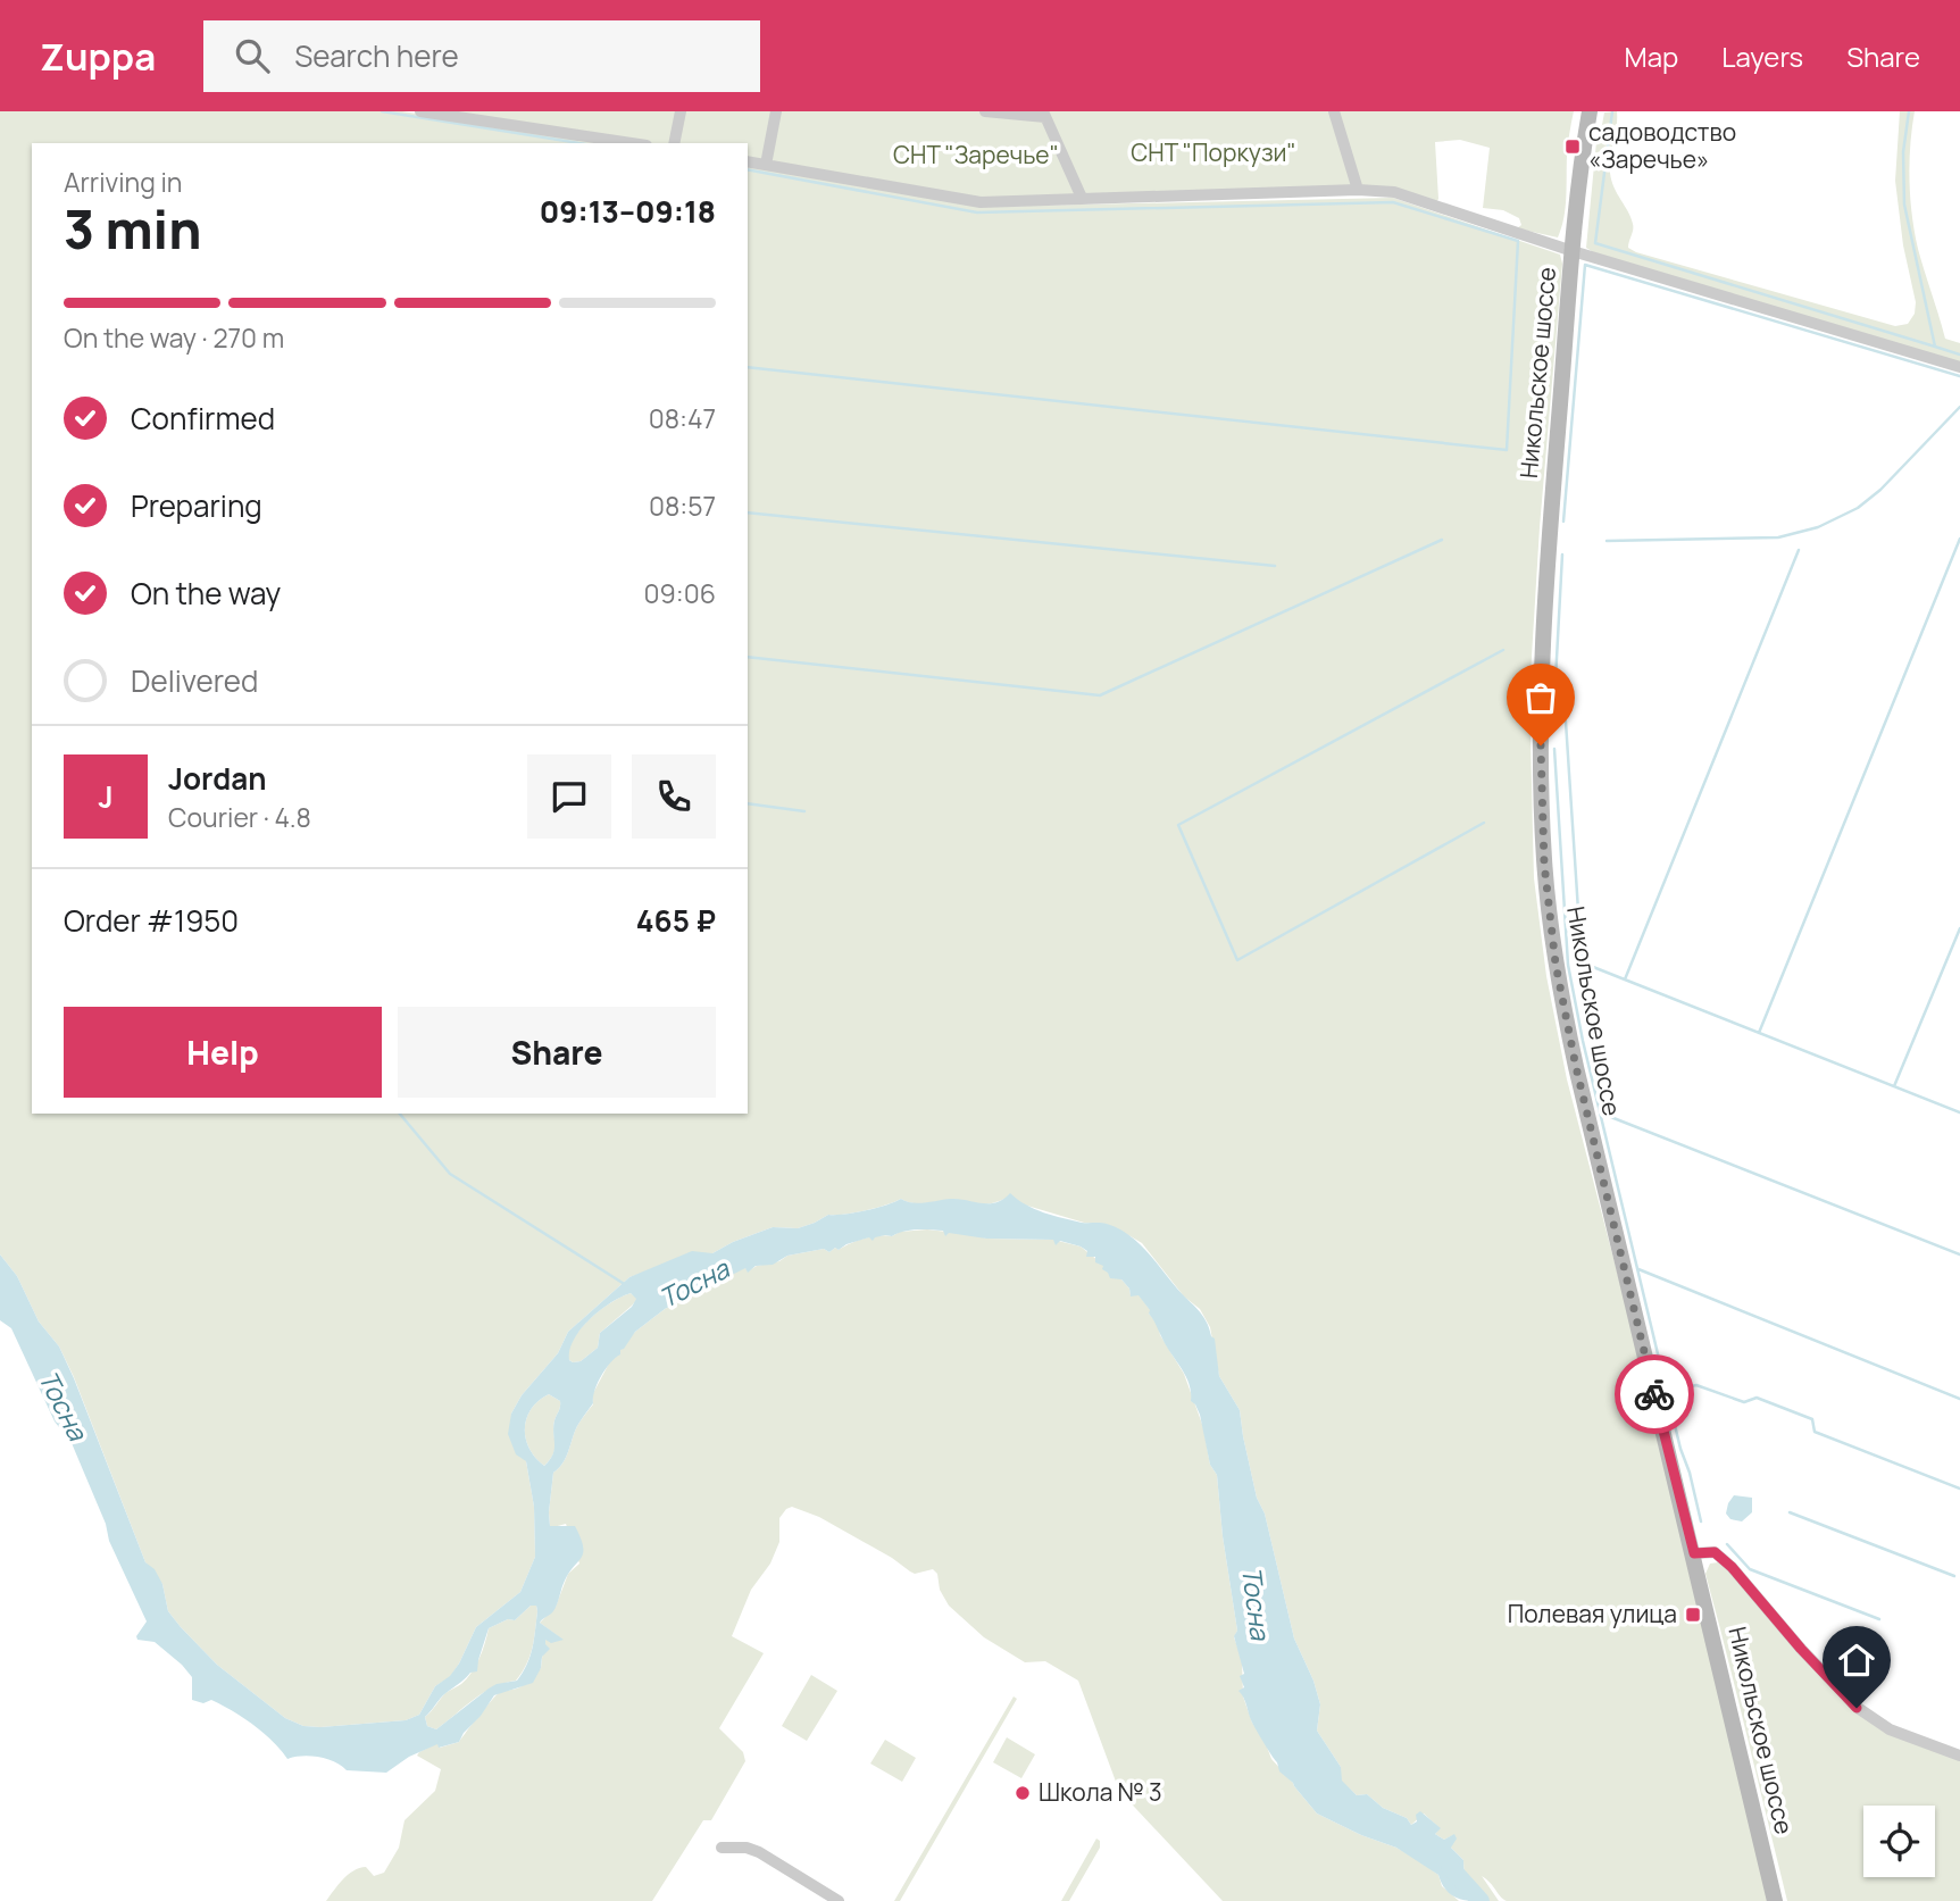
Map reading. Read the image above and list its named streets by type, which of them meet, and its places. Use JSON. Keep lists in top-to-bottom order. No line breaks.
{"streets":{"main road":["Никольское шоссе"]},"water":["Тосна"],"parks":["СНТ \"Поркузи\"","СНТ \"Заречье\""],"places":{"transit":["садоводство «Заречье»","Полевая улица"],"other":["Школа № 3"]},"page":{"header":"Zuppa","search":"Search here","nav":["Map","Layers","Share"],"heading":["3 min","Arriving in","09:13–09:18"],"panel":["Jordan","Courier · 4.8","Order #1950","465 ₽"],"bar":"On the way · 270 m","list":[["Confirmed","08:47"],["Preparing","08:57"],["On the way","09:06"],"Delivered"],"round":"J","buttons":["Help","Share"]}}
